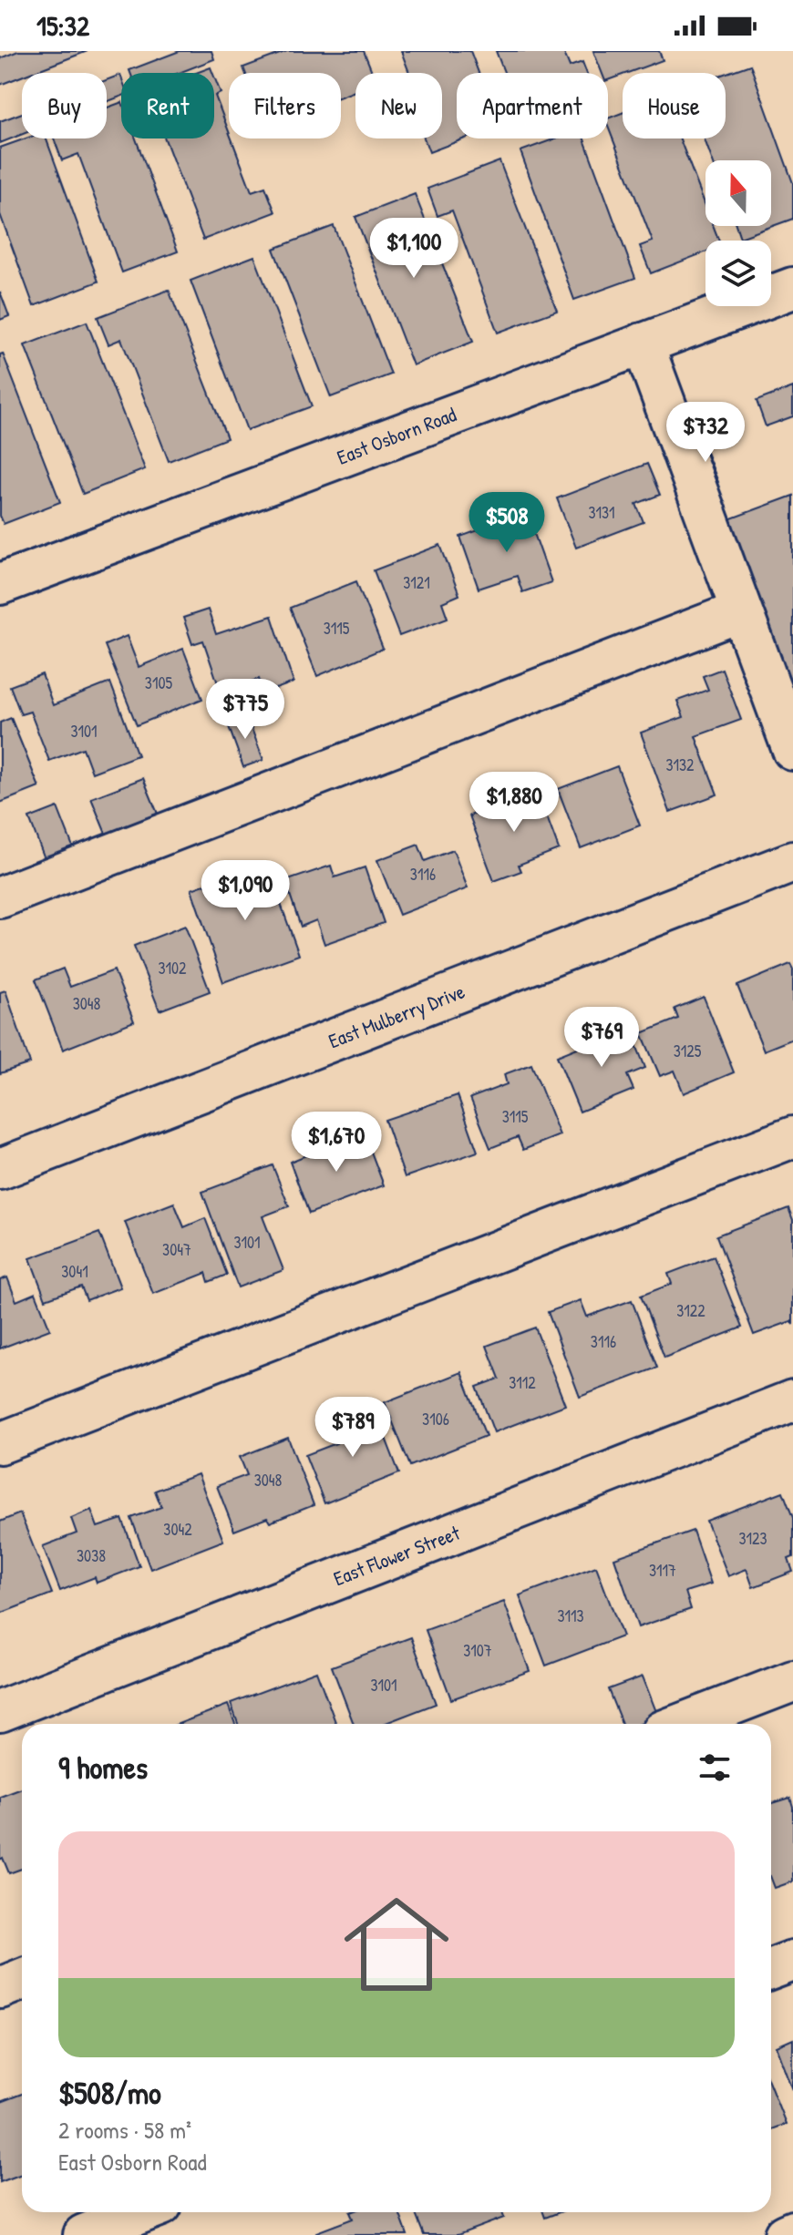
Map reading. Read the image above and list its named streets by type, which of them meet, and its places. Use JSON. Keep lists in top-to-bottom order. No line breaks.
{"streets":{"street":["East Osborn Road","East Mulberry Drive","East Flower Street"]},"house_numbers":["3131","3121","3115","3105","3101","3132","3116","3102","3048","3125","3115","3101","3047","3041","3122","3116","3112","3106","3048","3042","3123","3038","3117","3113","3107","3101"],"north":"top","page":{"status":"15:32","chip":["Buy","Rent","Filters","New","Apartment","House"],"price":["$1,100","$732","$508","$775","$1,880","$1,090","$769","$1,670","$789"],"heading":"9 homes","list":[{"name":"$508/mo","note":"2 rooms · 58 m² · East Osborn Road"}]}}
